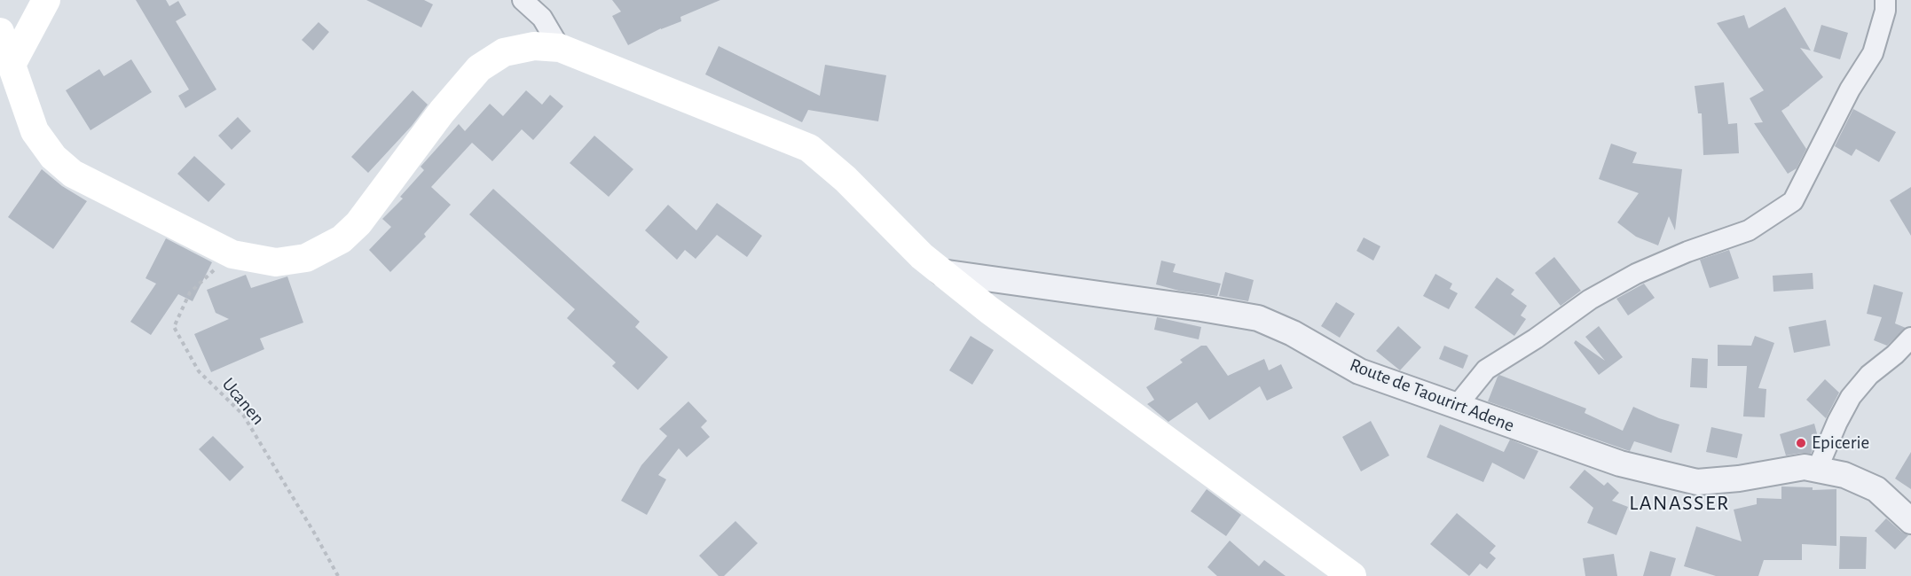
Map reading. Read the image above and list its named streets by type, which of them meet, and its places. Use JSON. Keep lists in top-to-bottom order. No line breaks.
{"streets":{"street":["Route de Taourirt Adene"],"path":["Ucanen"]},"districts":["LANASSER"],"places":["Epicerie"]}
